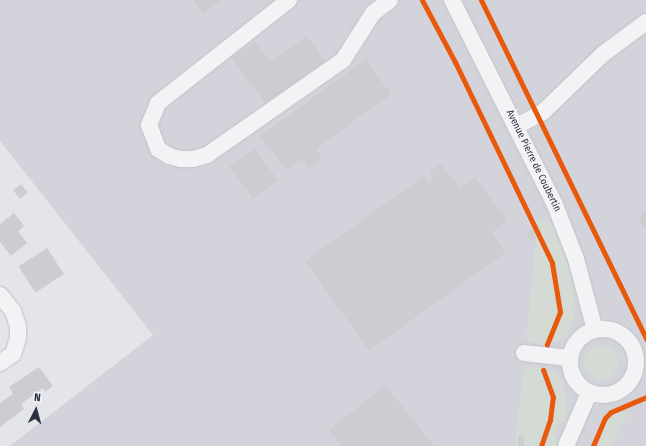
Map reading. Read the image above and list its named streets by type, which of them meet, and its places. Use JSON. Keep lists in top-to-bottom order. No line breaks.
{"streets":{"street":["Avenue Pierre de Coubertin"]},"north":"top"}
